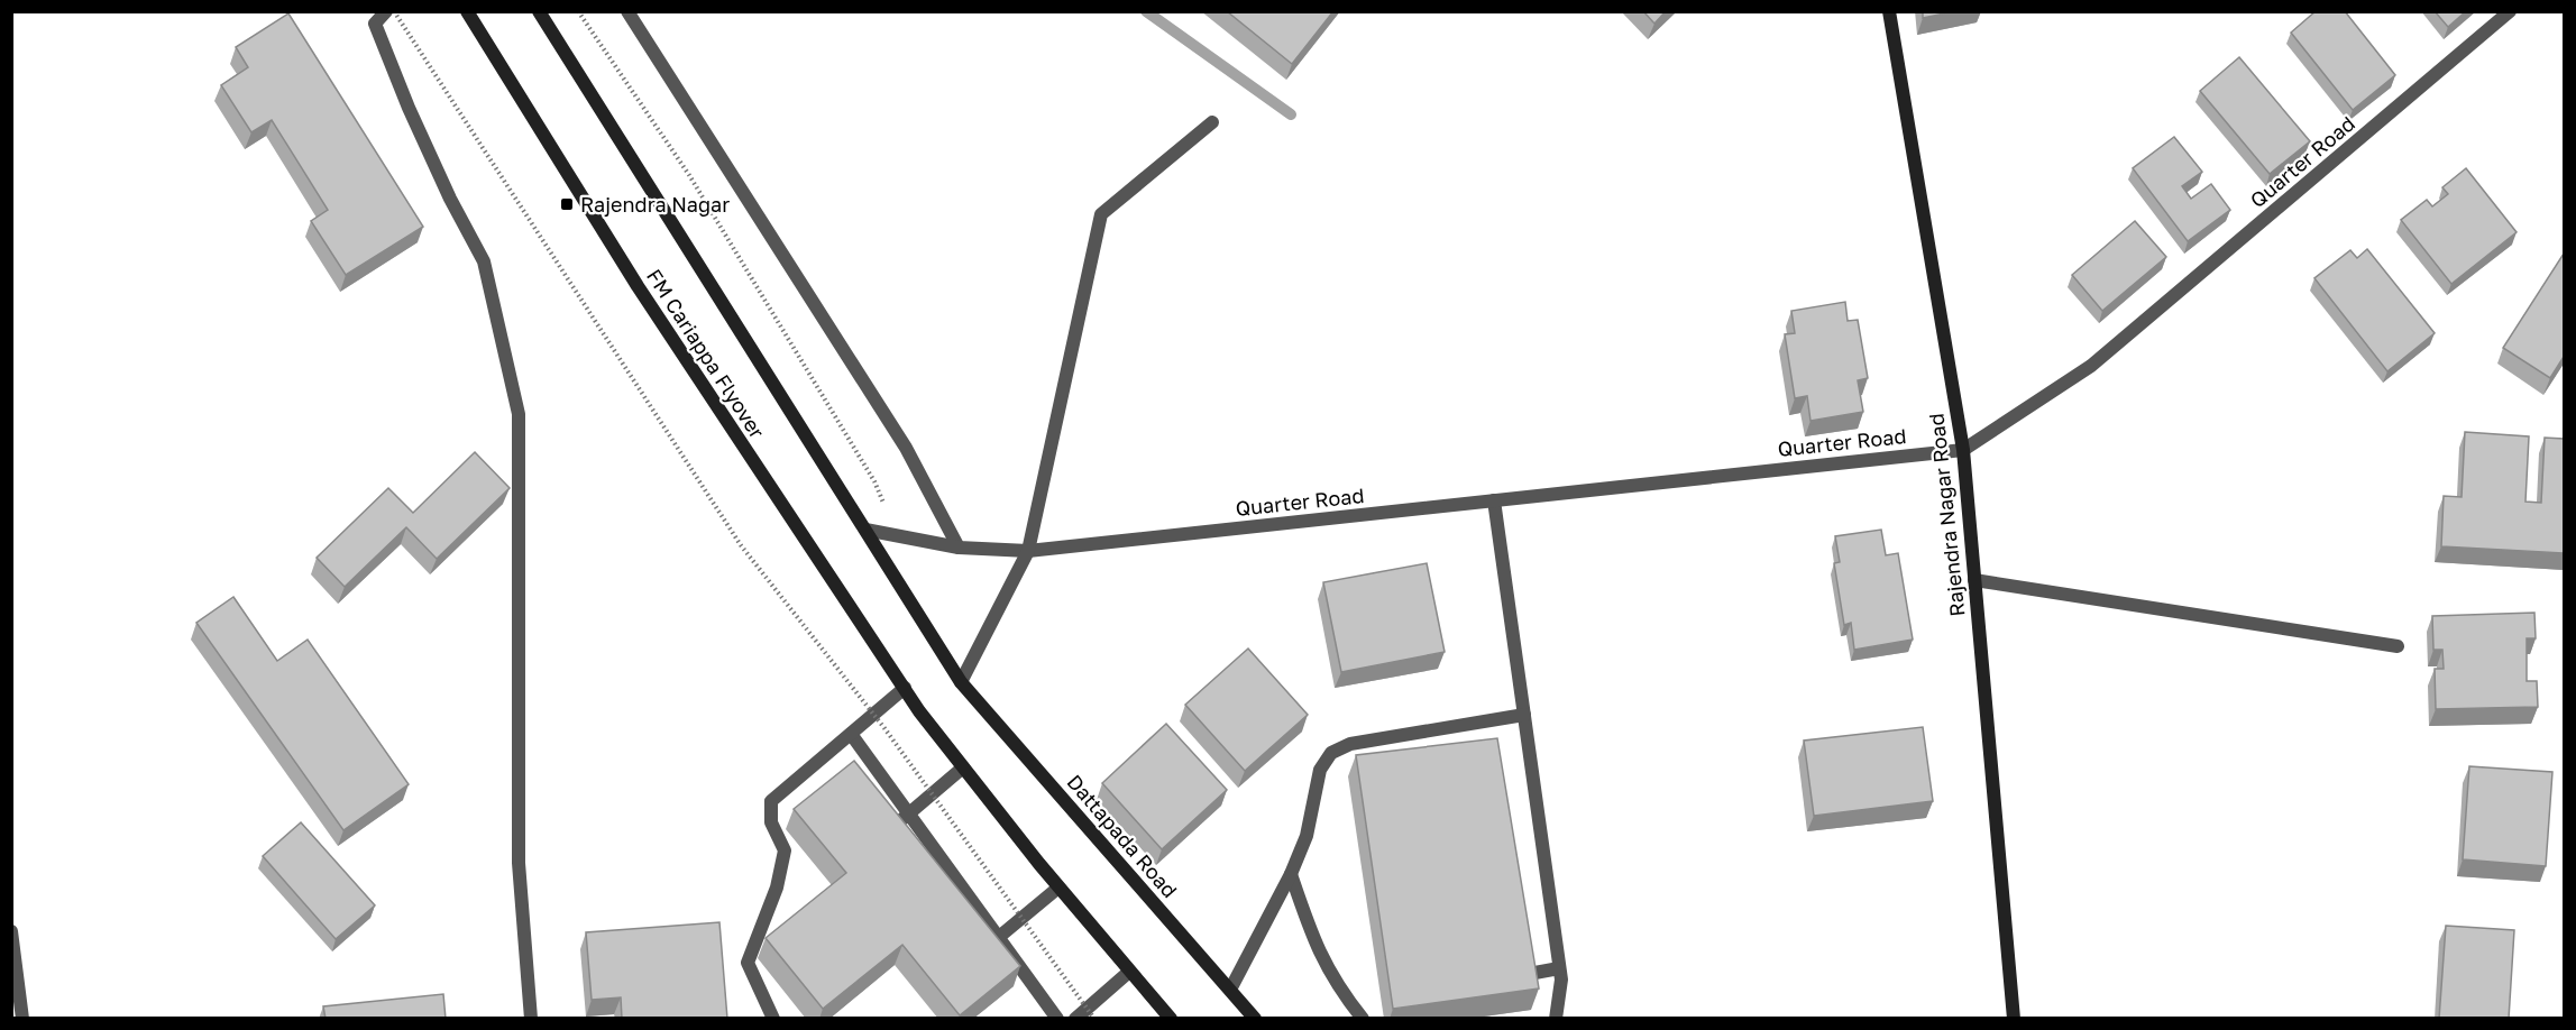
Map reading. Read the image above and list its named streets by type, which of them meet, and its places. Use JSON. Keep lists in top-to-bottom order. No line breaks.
{"streets":{"main road":["FM Cariappa Flyover","Rajendra Nagar Road","Dattapada Road"],"street":["Quarter Road"]},"crossings":[["Quarter Road","FM Cariappa Flyover"],["Quarter Road","Rajendra Nagar Road"],["FM Cariappa Flyover","Dattapada Road"]],"places":{"transit":["Rajendra Nagar"]}}
